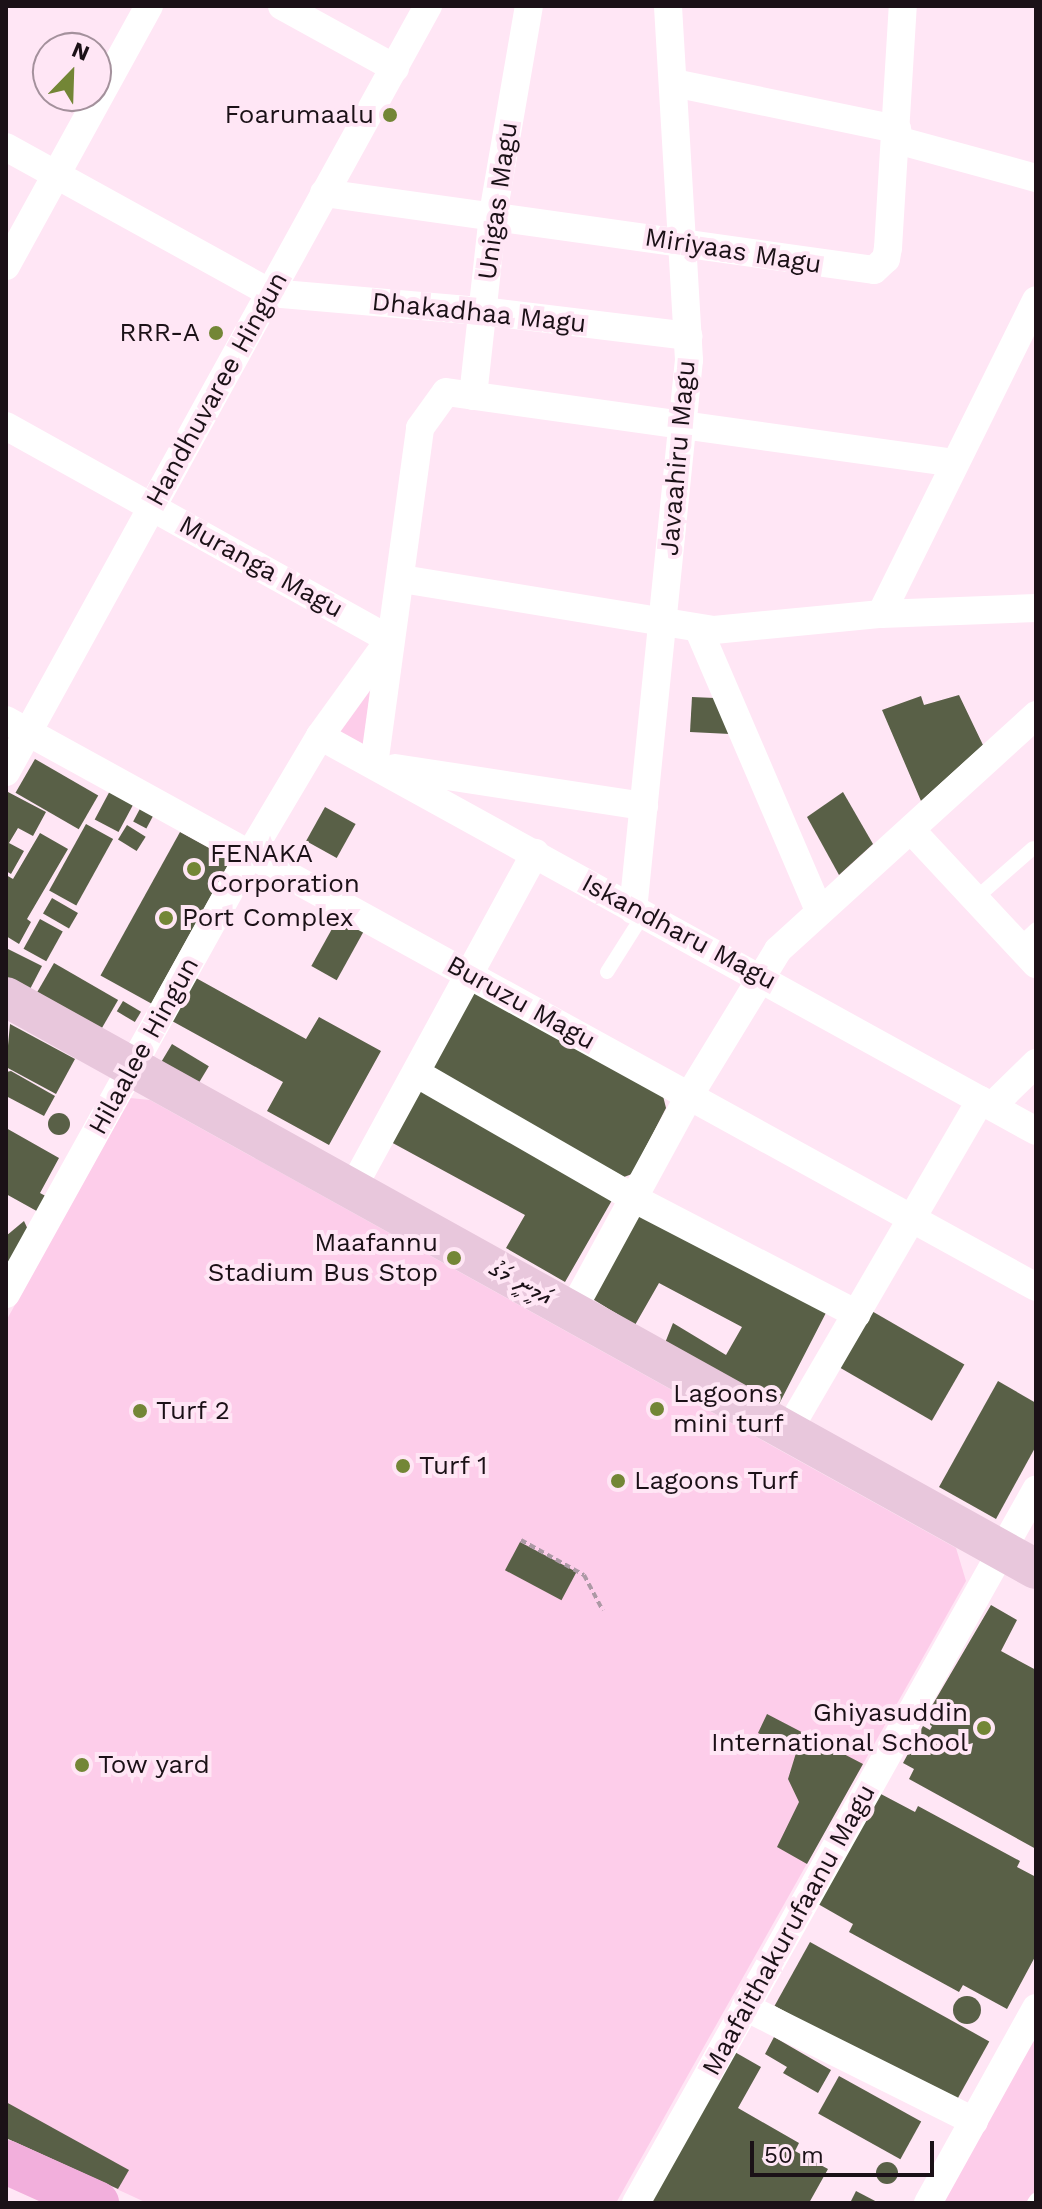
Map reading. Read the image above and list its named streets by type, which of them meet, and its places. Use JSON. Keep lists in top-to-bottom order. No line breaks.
{"streets":{"street":["Unigas Magu","Miriyaas Magu","Dhakadhaa Magu","Handhuvaree Hingun","Javaahiru Magu","Muranga Magu","Iskandharu Magu","Buruzu Magu","Hilaalee Hingun","އަމީނީ މަގު","Maafaithakurufaanu Magu"]},"crossings":[["Unigas Magu","Miriyaas Magu"],["Unigas Magu","Dhakadhaa Magu"],["Miriyaas Magu","Handhuvaree Hingun"],["Miriyaas Magu","Javaahiru Magu"],["Dhakadhaa Magu","Handhuvaree Hingun"],["Dhakadhaa Magu","Javaahiru Magu"],["Handhuvaree Hingun","Muranga Magu"],["Handhuvaree Hingun","Buruzu Magu"],["Javaahiru Magu","Iskandharu Magu"],["Muranga Magu","Hilaalee Hingun"],["Iskandharu Magu","Hilaalee Hingun"],["Buruzu Magu","Hilaalee Hingun"],["Hilaalee Hingun","އަމީނީ މަގު"],["އަމީނީ މަގު","Maafaithakurufaanu Magu"]],"places":["Foarumaalu","RRR-A","FENAKA Corporation","Port Complex","Maafannu Stadium Bus Stop","Lagoons mini turf","Turf 2","Turf 1","Lagoons Turf","Ghiyasuddin International School","Tow yard"],"scale_bar":"50 m","north":"top right"}
